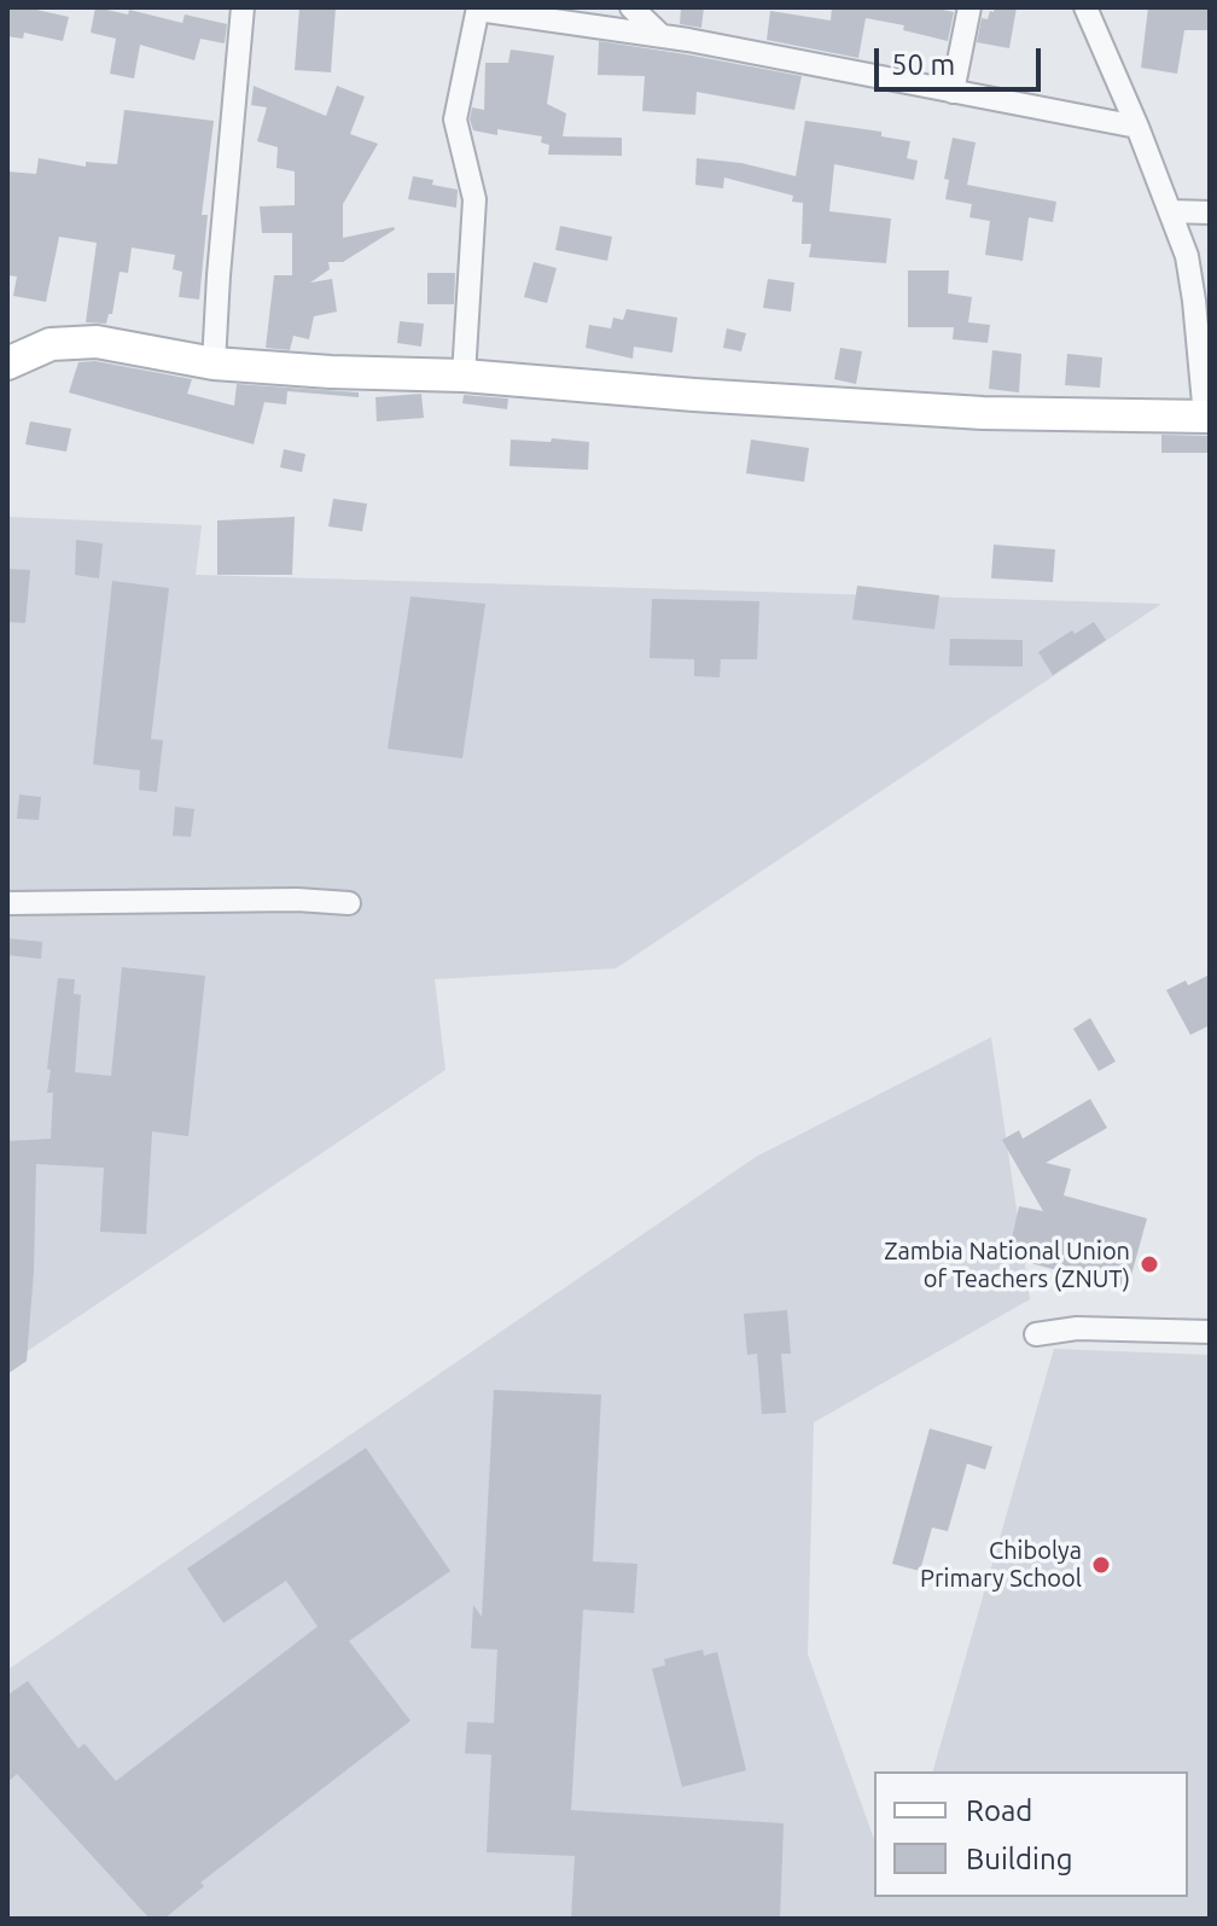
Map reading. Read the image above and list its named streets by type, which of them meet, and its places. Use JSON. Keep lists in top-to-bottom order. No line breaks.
{"places":["Zambia National Union of Teachers (ZNUT)","Chibolya Primary School"],"legend":["Road","Building"],"scale_bar":"50 m"}
